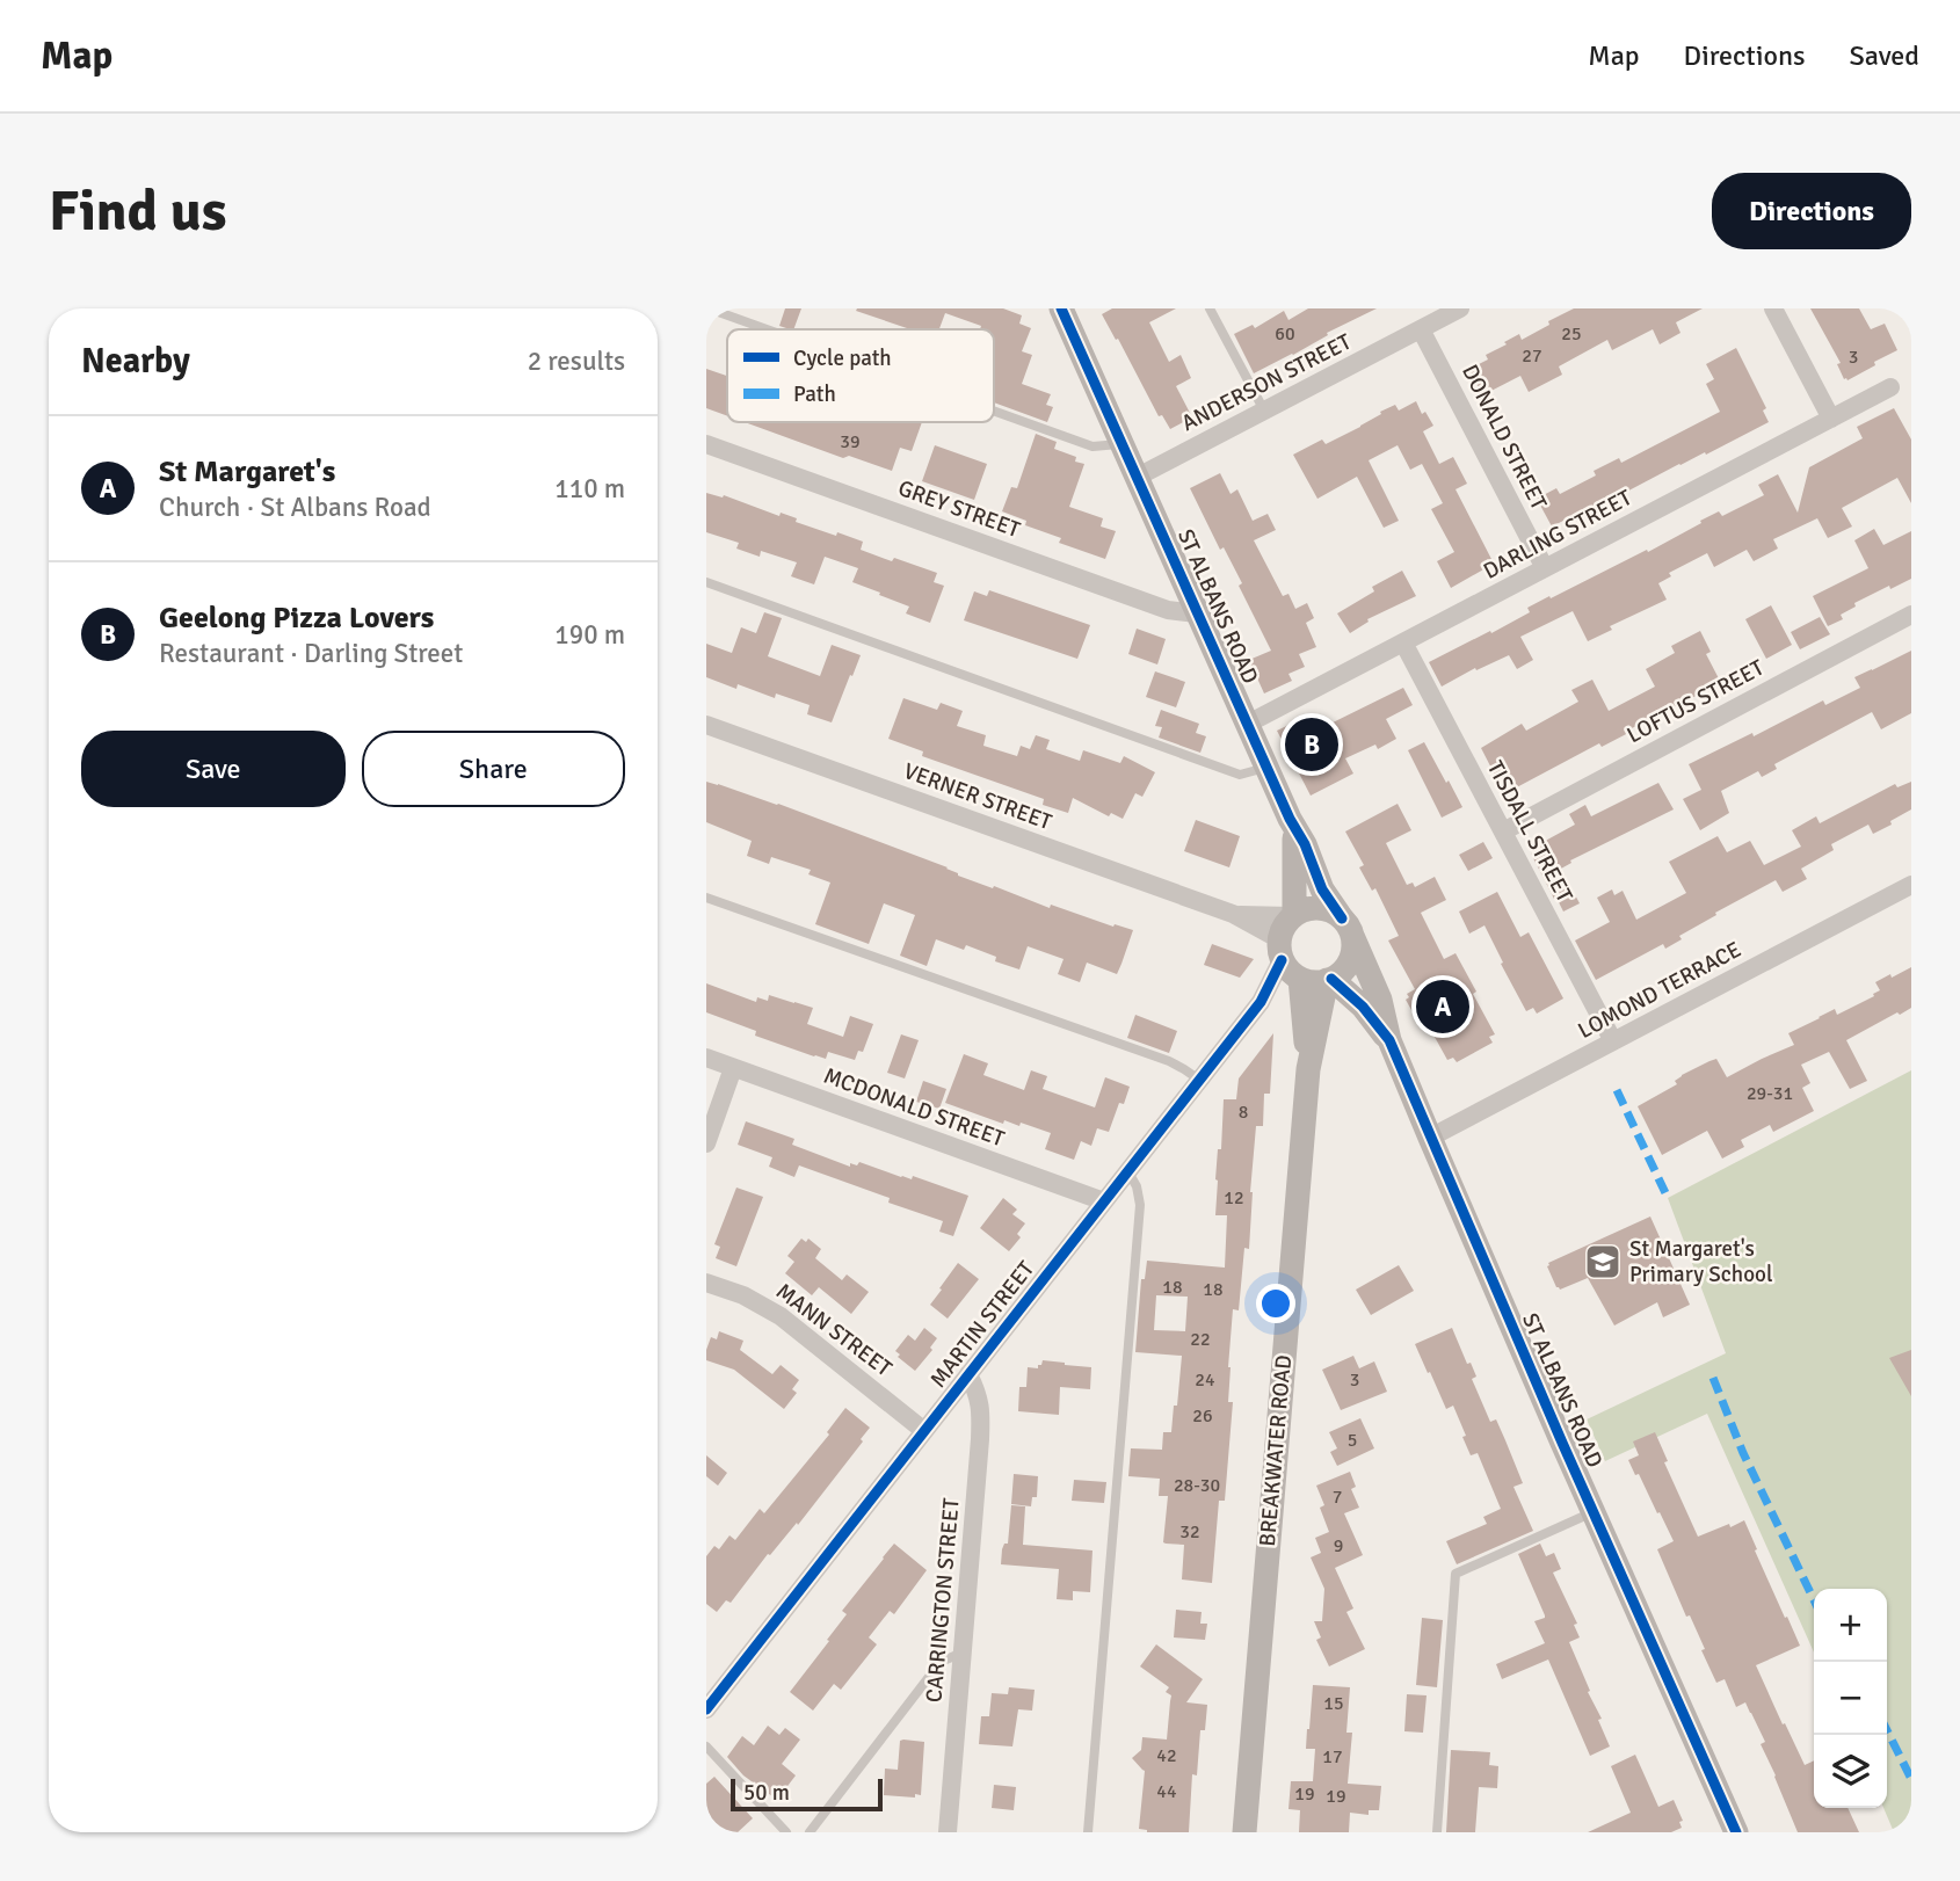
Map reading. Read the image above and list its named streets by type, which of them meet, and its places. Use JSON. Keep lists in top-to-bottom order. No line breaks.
{"streets":{"street":["ANDERSON STREET","DONALD STREET","GREY STREET","DARLING STREET","ST ALBANS ROAD","LOFTUS STREET","VERNER STREET","TISDALL STREET","LOMOND TERRACE","MCDONALD STREET","MARTIN STREET","MANN STREET","BREAKWATER ROAD","CARRINGTON STREET"]},"crossings":[["ANDERSON STREET","DONALD STREET"],["ANDERSON STREET","ST ALBANS ROAD"],["DONALD STREET","DARLING STREET"],["GREY STREET","ST ALBANS ROAD"],["DARLING STREET","ST ALBANS ROAD"],["DARLING STREET","TISDALL STREET"],["ST ALBANS ROAD","VERNER STREET"],["ST ALBANS ROAD","LOMOND TERRACE"],["ST ALBANS ROAD","MARTIN STREET"],["ST ALBANS ROAD","BREAKWATER ROAD"],["LOFTUS STREET","TISDALL STREET"],["VERNER STREET","MARTIN STREET"],["VERNER STREET","BREAKWATER ROAD"],["TISDALL STREET","LOMOND TERRACE"],["MCDONALD STREET","MARTIN STREET"],["MARTIN STREET","MANN STREET"],["MARTIN STREET","BREAKWATER ROAD"],["MARTIN STREET","CARRINGTON STREET"]],"places":{"school or university":["St Margaret's Primary School"]},"house_numbers":["60","25","27","3","39","29-31","8","12","18","18","22","24","3","26","5","28-30","7","32","9","15","42","17","44","19","19"],"legend":["Cycle path","Path"],"scale_bar":"50 m","page":{"header":"Map","nav":["Map","Directions","Saved"],"buttons":["Directions",["Save","Share"]],"title":"Find us","heading":["Nearby","2 results"],"list":[{"mark":"A","name":"St Margaret's","note":"Church · St Albans Road","value":"110 m"},{"mark":"B","name":"Geelong Pizza Lovers","note":"Restaurant · Darling Street","value":"190 m"}],"pins":["B","A"],"map_buttons":["+","−"],"scale":"50 m"}}
